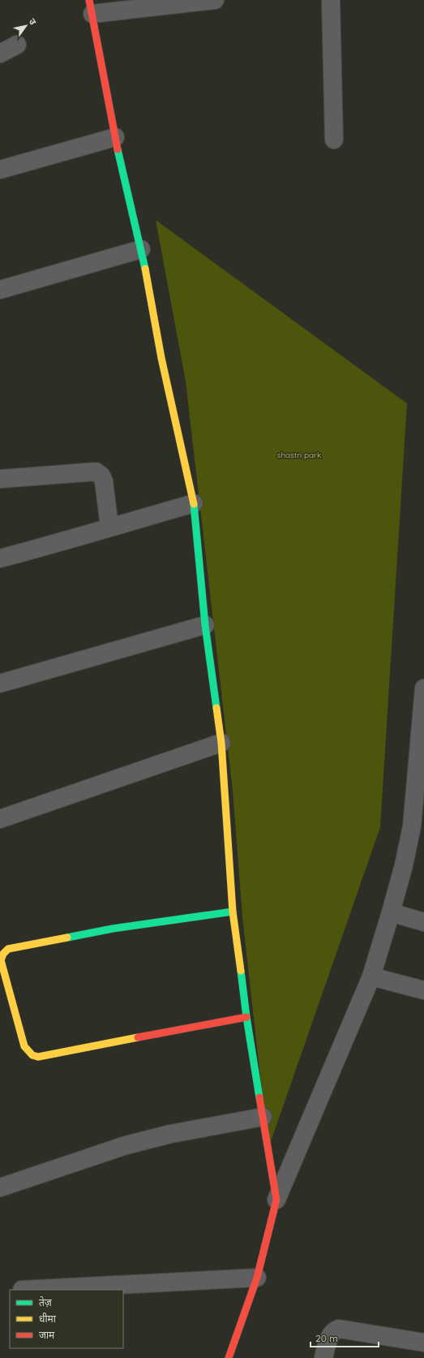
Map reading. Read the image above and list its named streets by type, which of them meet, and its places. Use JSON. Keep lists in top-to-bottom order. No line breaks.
{"parks":["shastri park"],"legend":["तेज़","धीमा","जाम"],"scale_bar":"20 m","north":"top right"}
